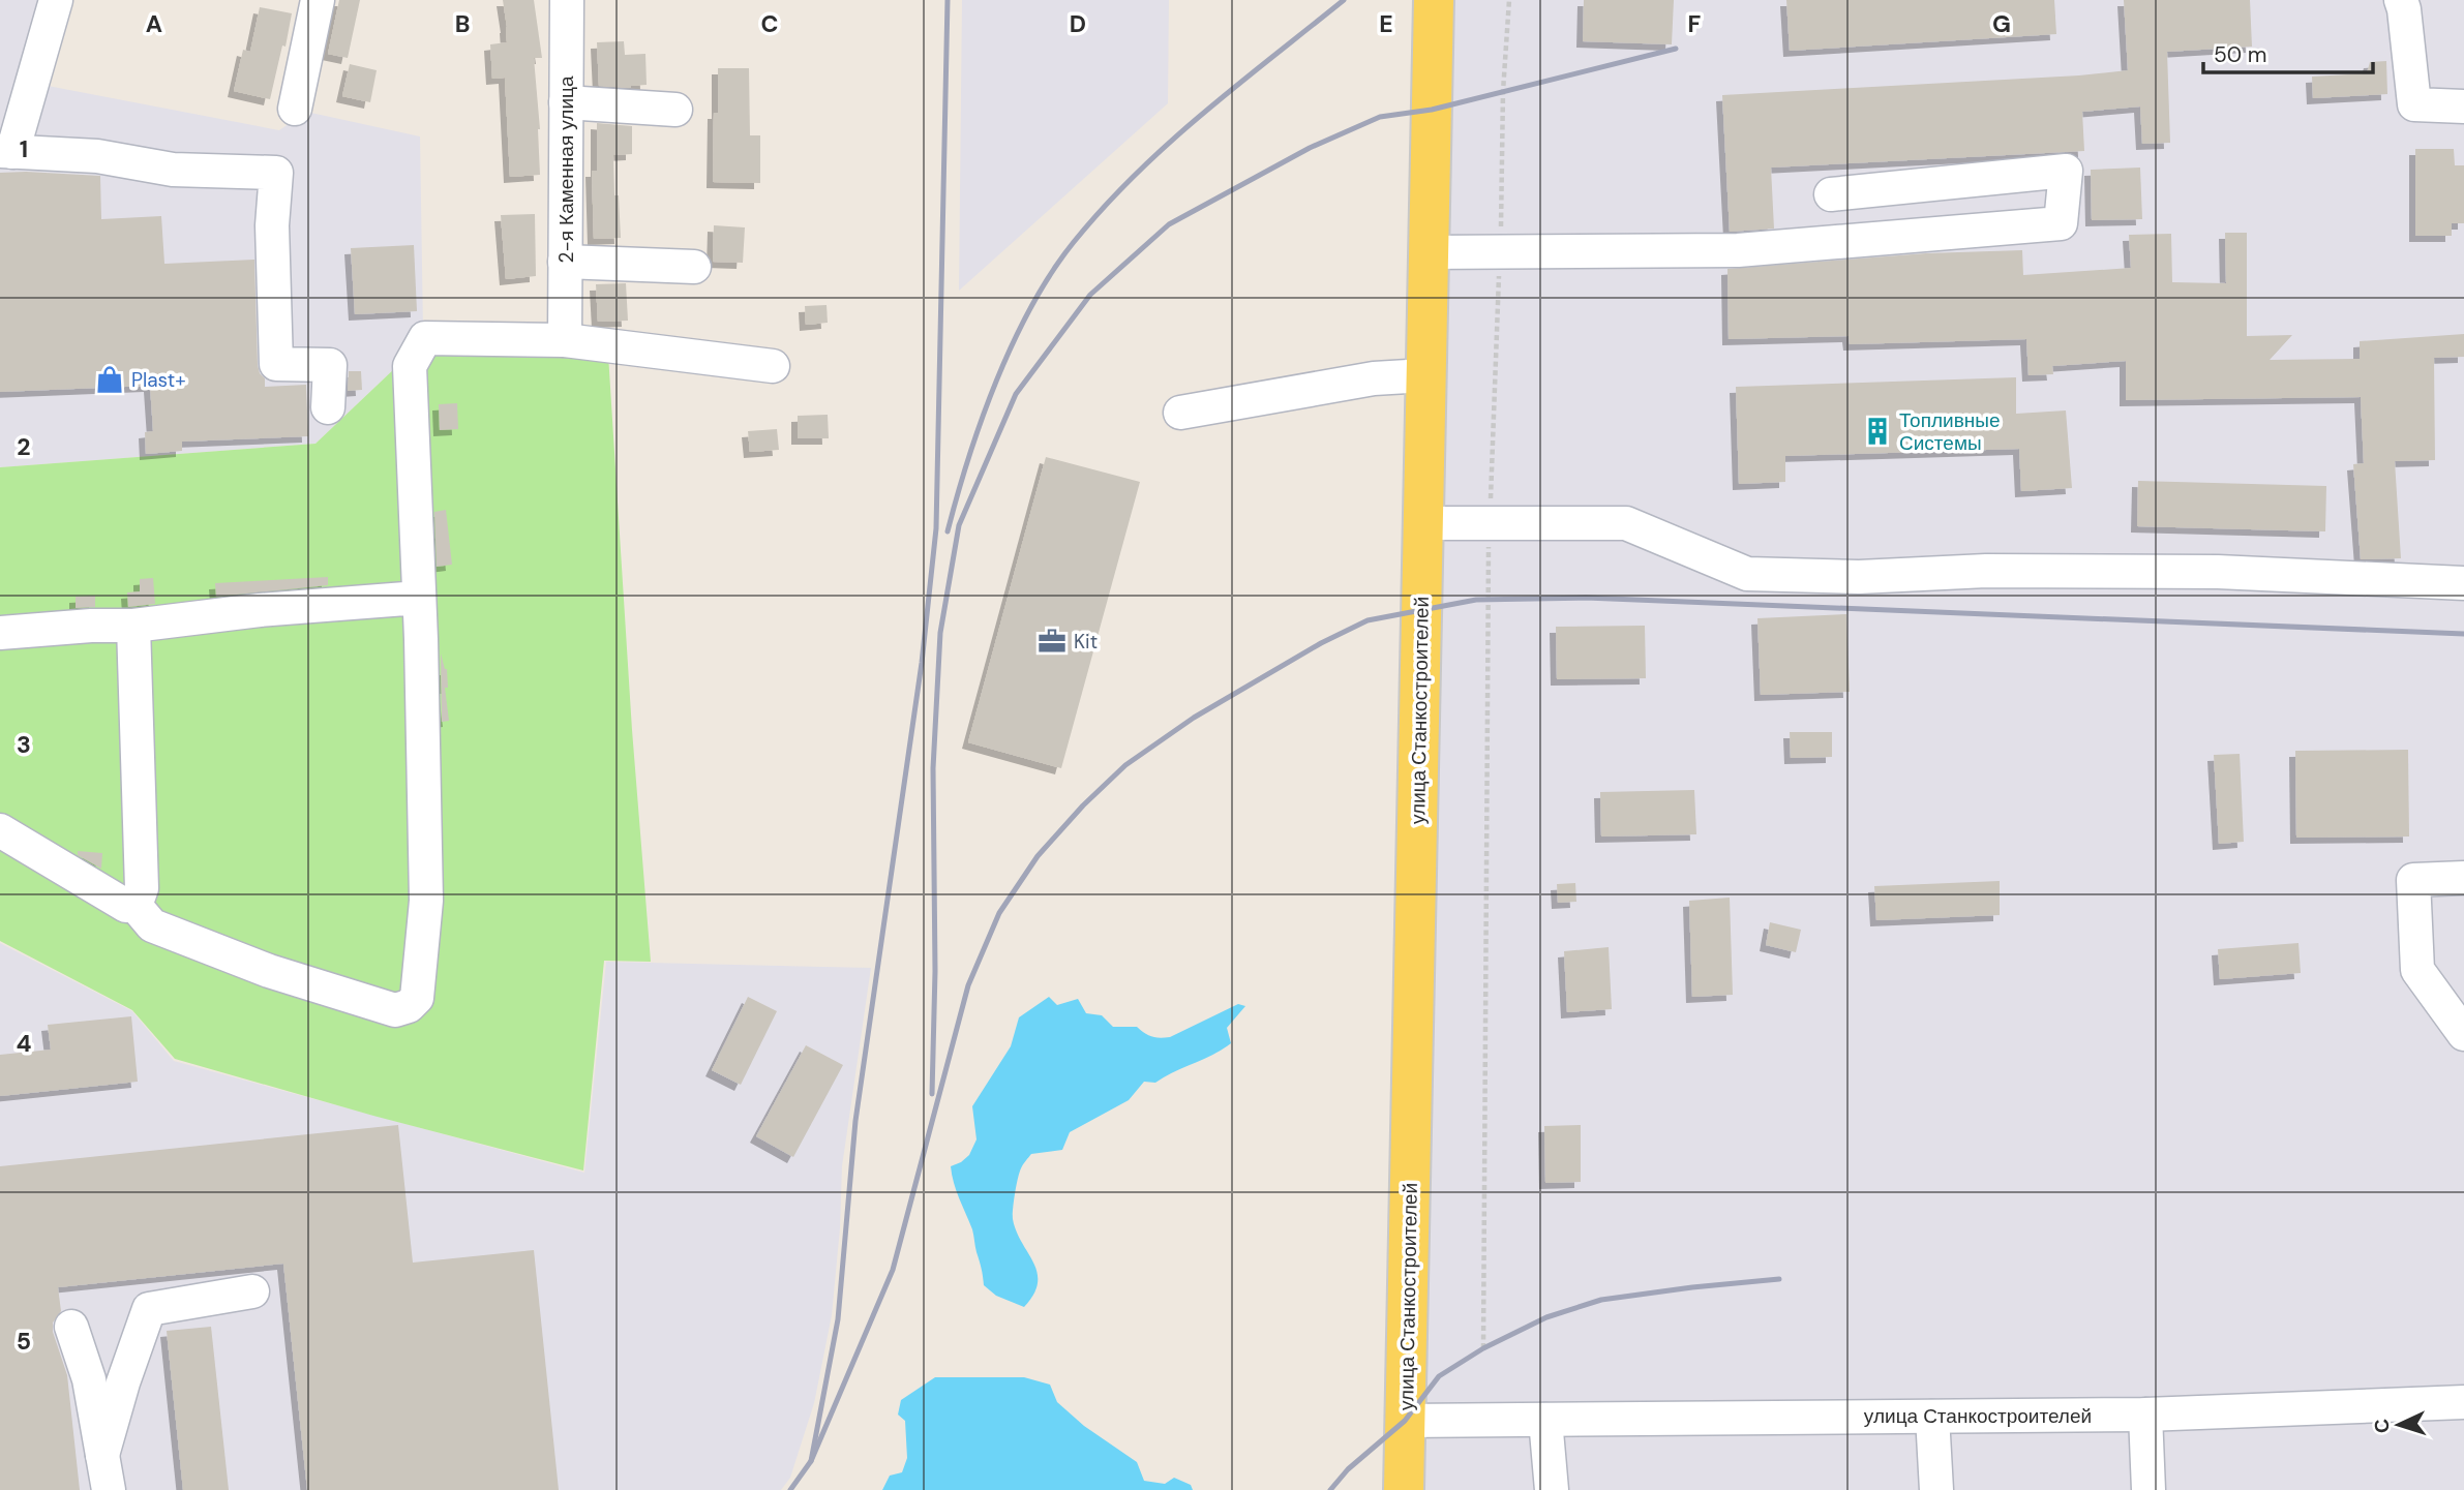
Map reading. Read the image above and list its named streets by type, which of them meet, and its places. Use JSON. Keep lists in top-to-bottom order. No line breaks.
{"streets":{"main road":["улица Станкостроителей"],"street":["2-я Каменная улица"]},"places":{"shop":["Plast+"],"building":["Топливные Системы"],"office":["Kit"]},"scale_bar":"50 m","north":"left","grid":{"columns":["A","B","C","D","E","F","G"],"rows":["1","2","3","4","5"]}}
